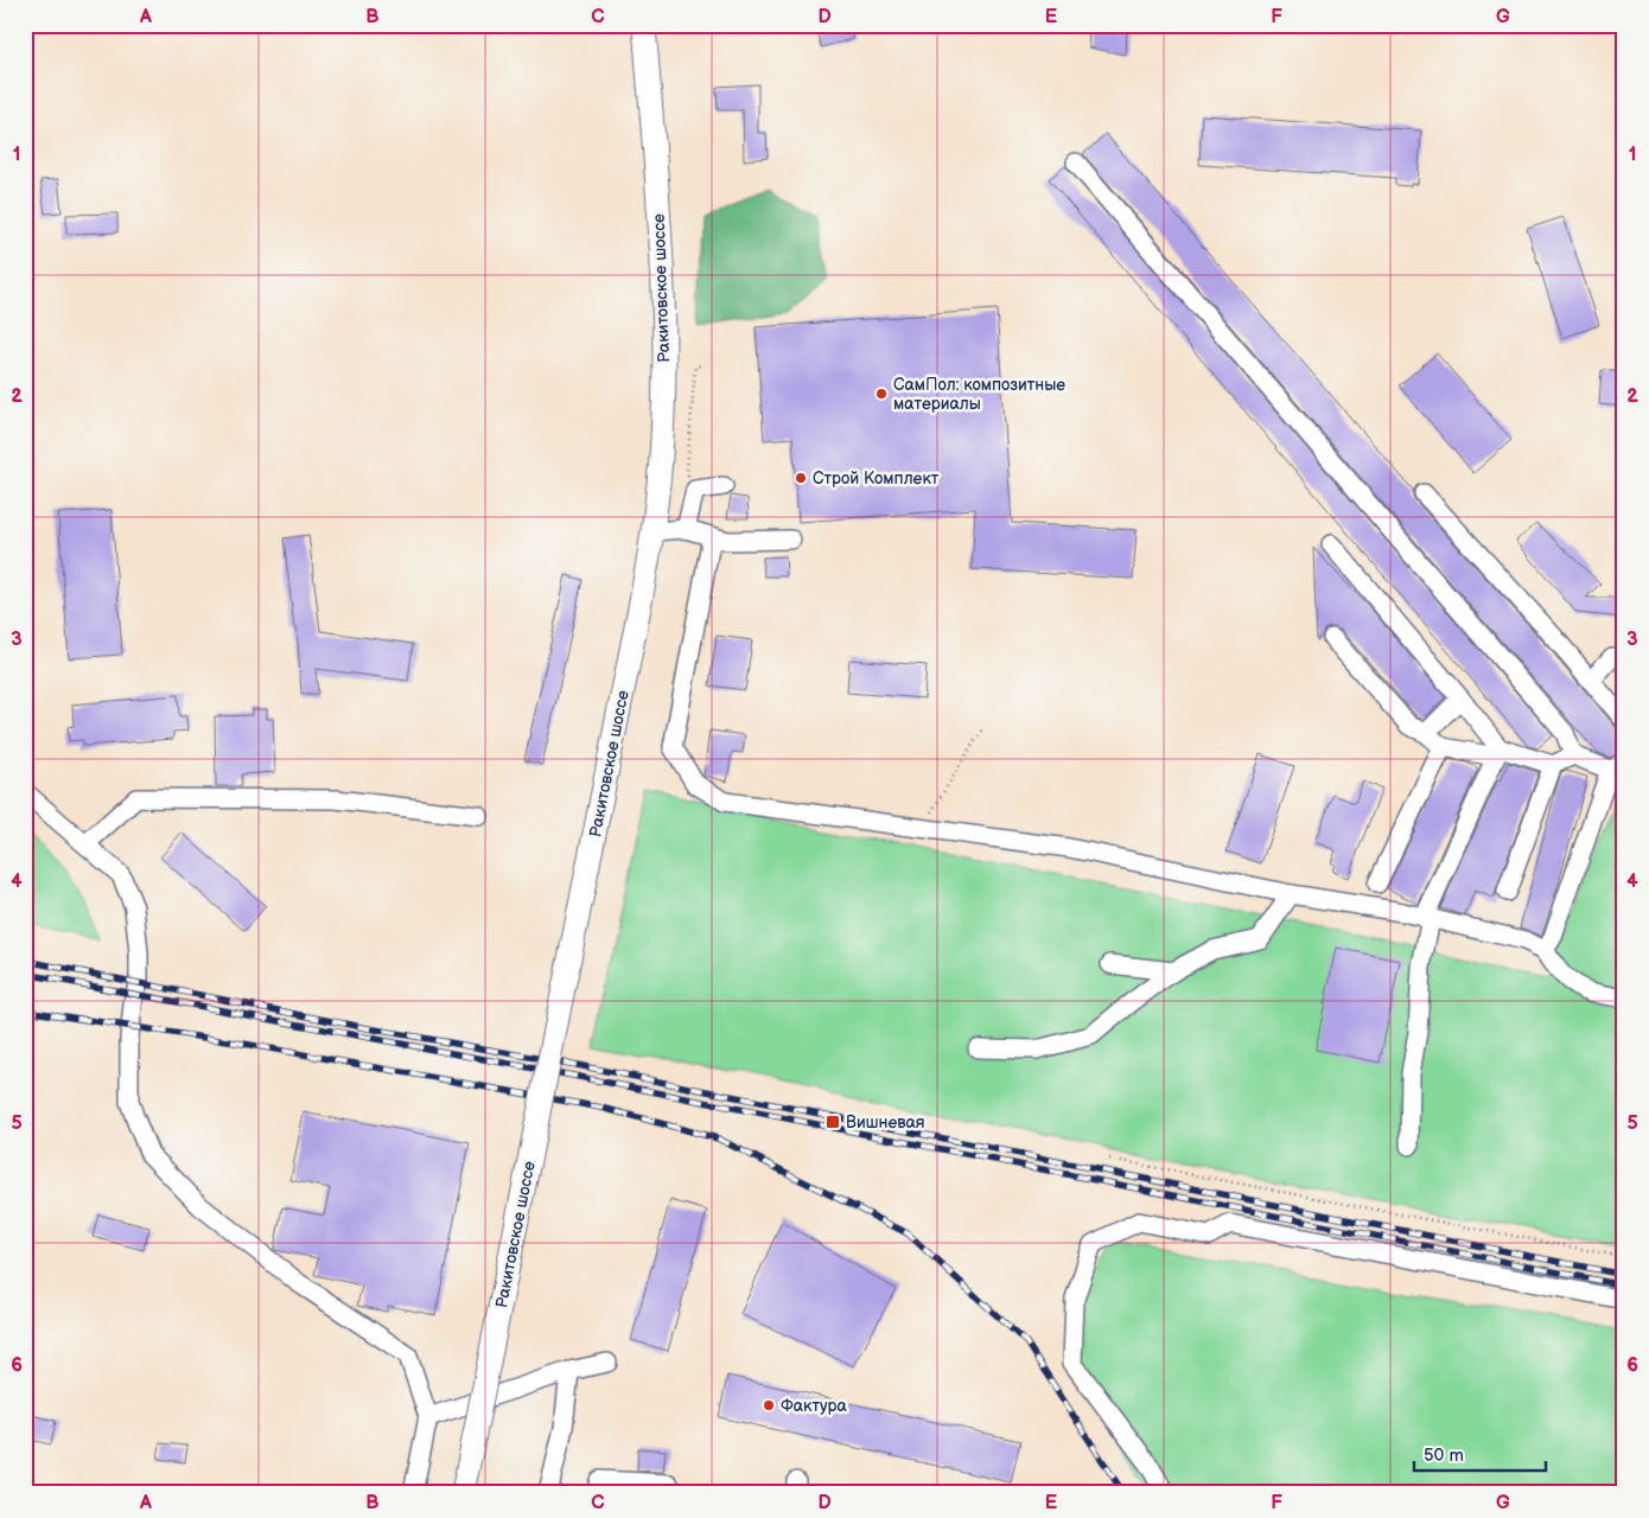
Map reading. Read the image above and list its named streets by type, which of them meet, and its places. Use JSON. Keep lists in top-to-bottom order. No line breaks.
{"streets":{"main road":["Ракитовское шоссе"]},"places":{"other":["СамПол: композитные материалы","Строй Комплект","Фактура"],"transit":["Вишневая"]},"scale_bar":"50 m","grid":{"columns":["A","B","C","D","E","F","G"],"rows":["1","2","3","4","5","6"]}}
